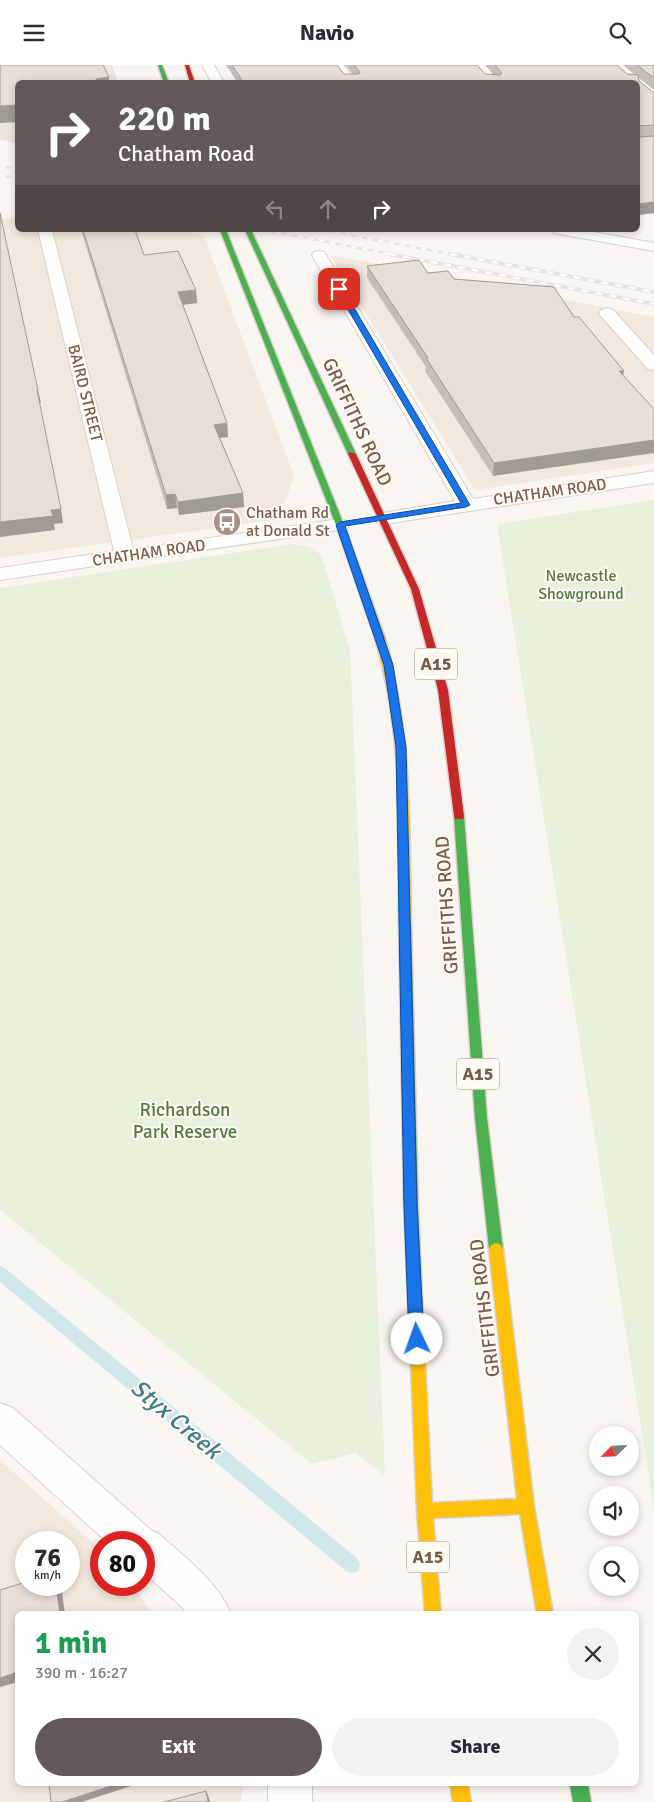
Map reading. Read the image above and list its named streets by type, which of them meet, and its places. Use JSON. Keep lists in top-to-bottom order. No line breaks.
{"streets":{"highway":["GRIFFITHS ROAD","A15"],"street":["BAIRD STREET","CHATHAM ROAD"]},"crossings":[["BAIRD STREET","CHATHAM ROAD"],["GRIFFITHS ROAD","CHATHAM ROAD"]],"water":["Styx Creek"],"parks":["Newcastle Showground","Richardson Park Reserve"],"places":{"bus stop":["Chatham Rd at Donald St"]},"north":"bottom left","page":{"header":"Navio","turn":["220 m","Chatham Road"],"speed":"76 km/h","limit":"80","heading":["1 min","390 m · 16:27"],"buttons":["Exit","Share"]}}
